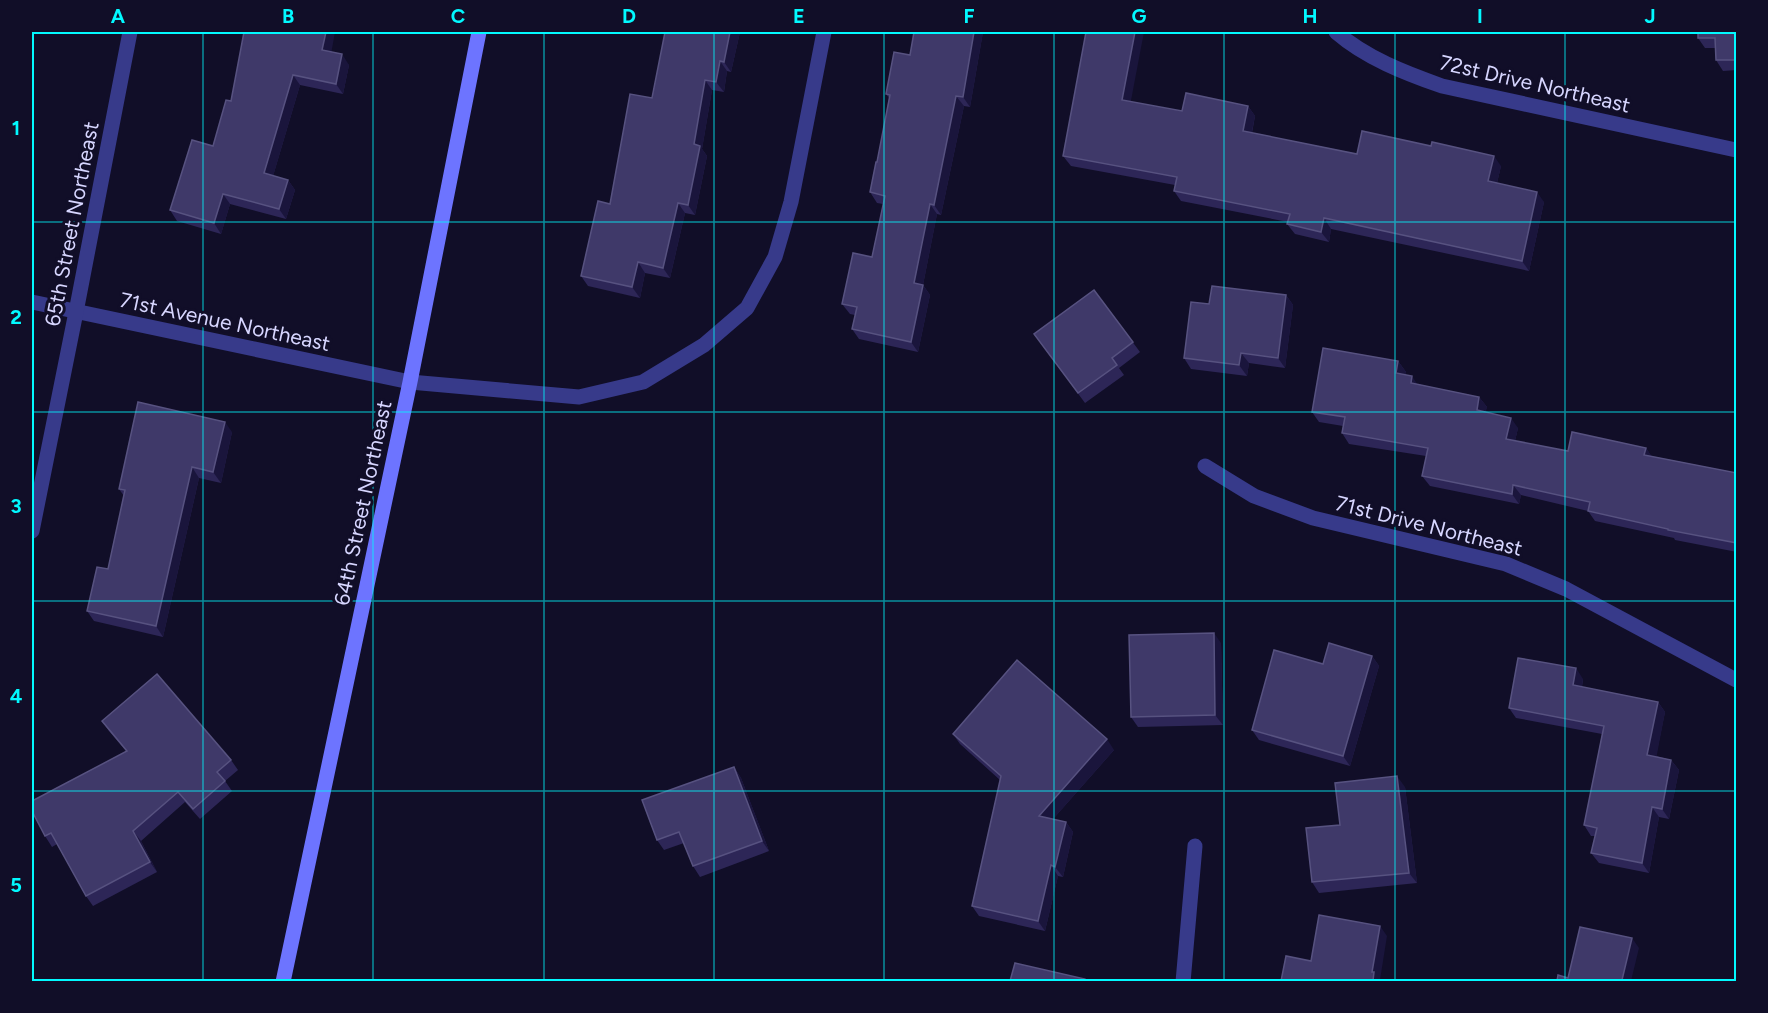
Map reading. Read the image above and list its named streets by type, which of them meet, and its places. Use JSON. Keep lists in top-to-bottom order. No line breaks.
{"streets":{"main road":["64th Street Northeast"],"street":["72st Drive Northeast","65th Street Northeast","71st Avenue Northeast","71st Drive Northeast"]},"crossings":[["65th Street Northeast","71st Avenue Northeast"],["71st Avenue Northeast","64th Street Northeast"]],"grid":{"columns":["A","B","C","D","E","F","G","H","I","J"],"rows":["1","2","3","4","5"]}}
